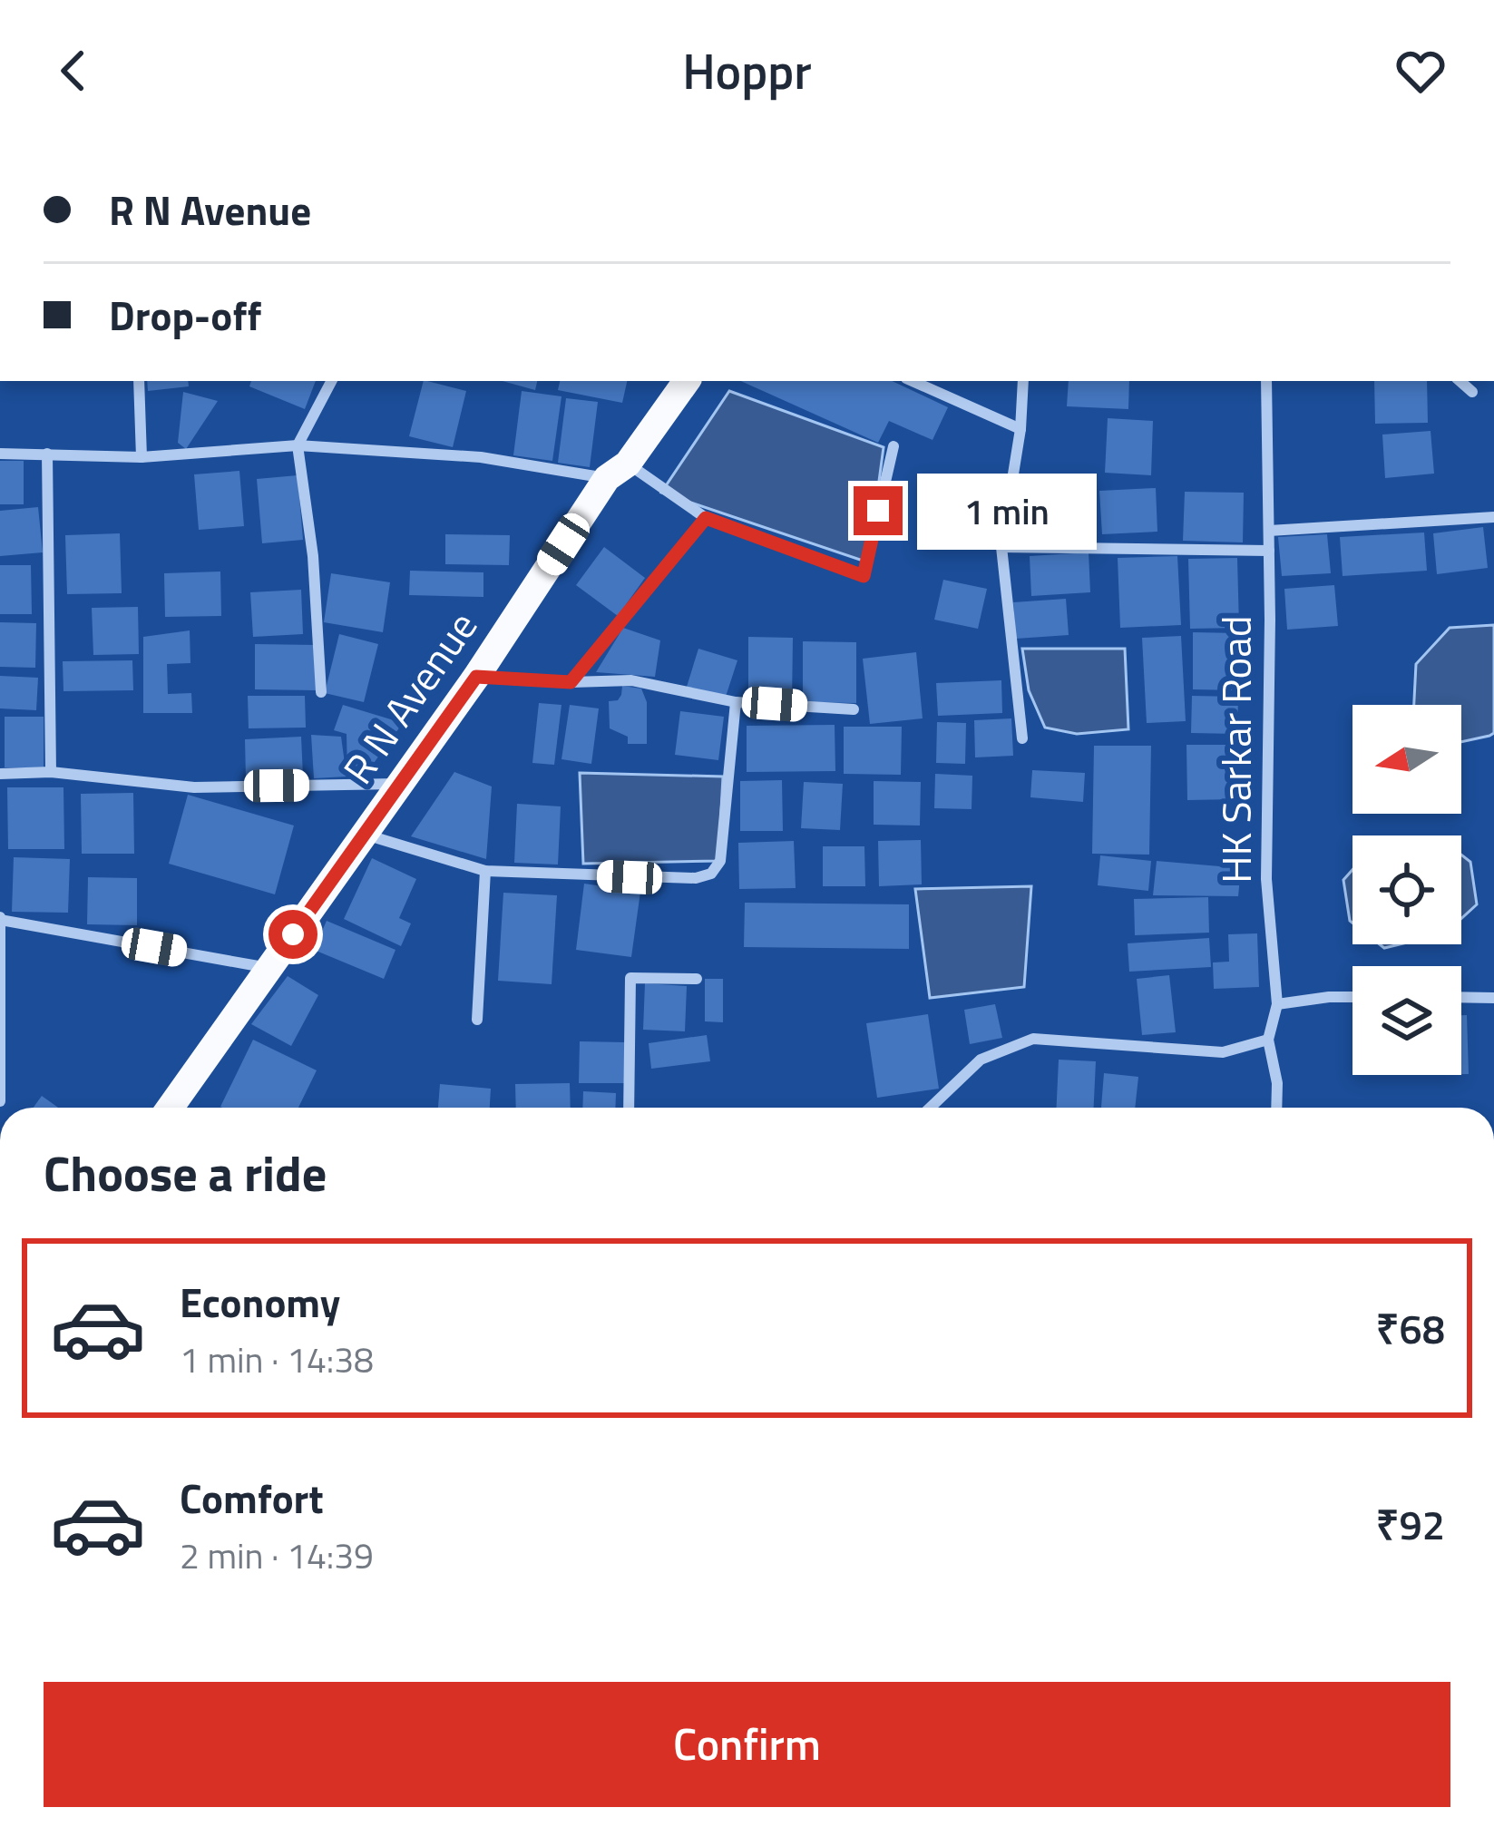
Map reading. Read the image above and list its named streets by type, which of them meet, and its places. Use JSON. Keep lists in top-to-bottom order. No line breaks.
{"streets":{"main road":["R N Avenue"],"street":["HK Sarkar Road"]},"north":"left","page":{"header":"Hoppr","banner":["R N Avenue","Drop-off"],"bubble":"1 min","heading":"Choose a ride","list":[{"name":"Economy","note":"1 min · 14:38","value":"₹68"},{"name":"Comfort","note":"2 min · 14:39","value":"₹92"}],"buttons":"Confirm"}}
